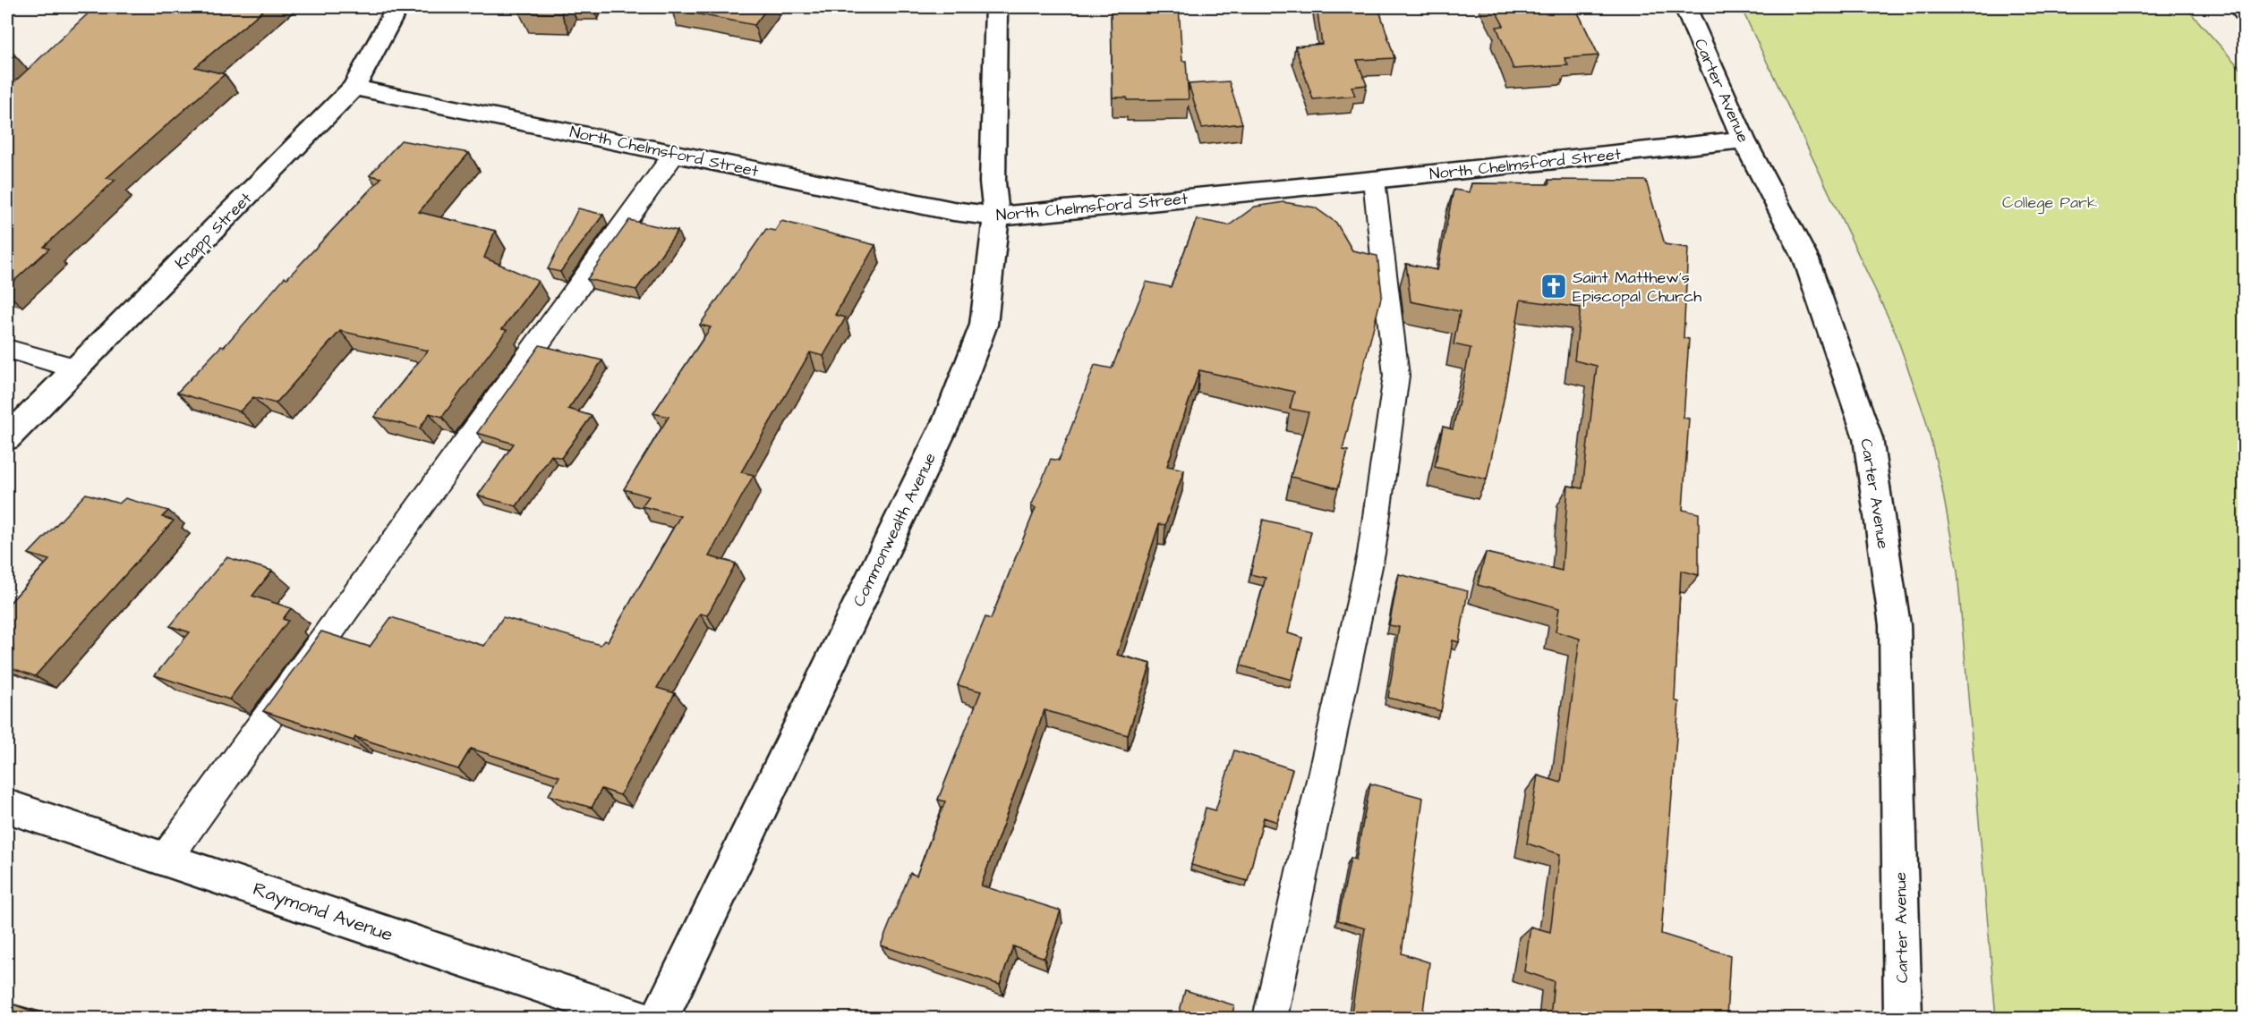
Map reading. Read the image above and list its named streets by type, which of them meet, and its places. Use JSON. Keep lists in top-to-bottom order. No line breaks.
{"streets":{"street":["Carter Avenue","North Chelmsford Street","Knapp Street","Commonwealth Avenue","Raymond Avenue"]},"crossings":[["Carter Avenue","North Chelmsford Street"],["North Chelmsford Street","Knapp Street"],["North Chelmsford Street","Commonwealth Avenue"]],"parks":["College Park"],"places":{"church":["Saint Matthew's Episcopal Church"]}}
